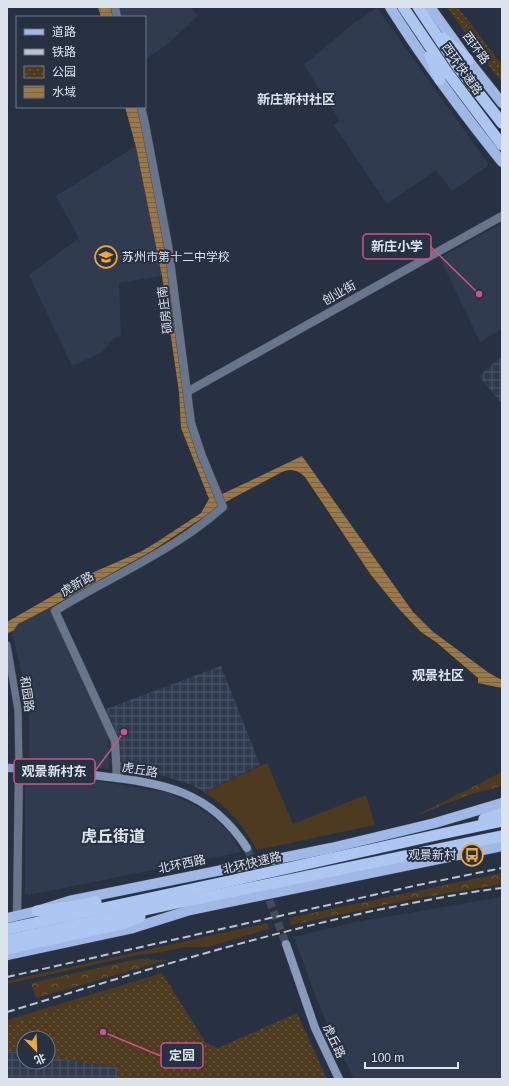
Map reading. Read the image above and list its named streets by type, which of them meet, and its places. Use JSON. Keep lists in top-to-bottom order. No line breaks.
{"streets":{"highway":["西环快速路","北环快速路"],"main road":["西环路","虎丘路","北环西路"],"street":["创业街","硕房庄南","虎新路","和园路"]},"crossings":[["创业街","硕房庄南"],["硕房庄南","虎新路"],["虎新路","虎丘路"],["和园路","虎丘路"],["和园路","北环西路"]],"districts":["新庄新村社区","观景社区","虎丘街道"],"places":{"school or university":["苏州市第十二中学校"],"other":["新庄小学","观景新村东","定园"],"bus stop":["观景新村"]},"legend":["道路","铁路","公园","水域"],"scale_bar":"100 m","north":"bottom right"}
